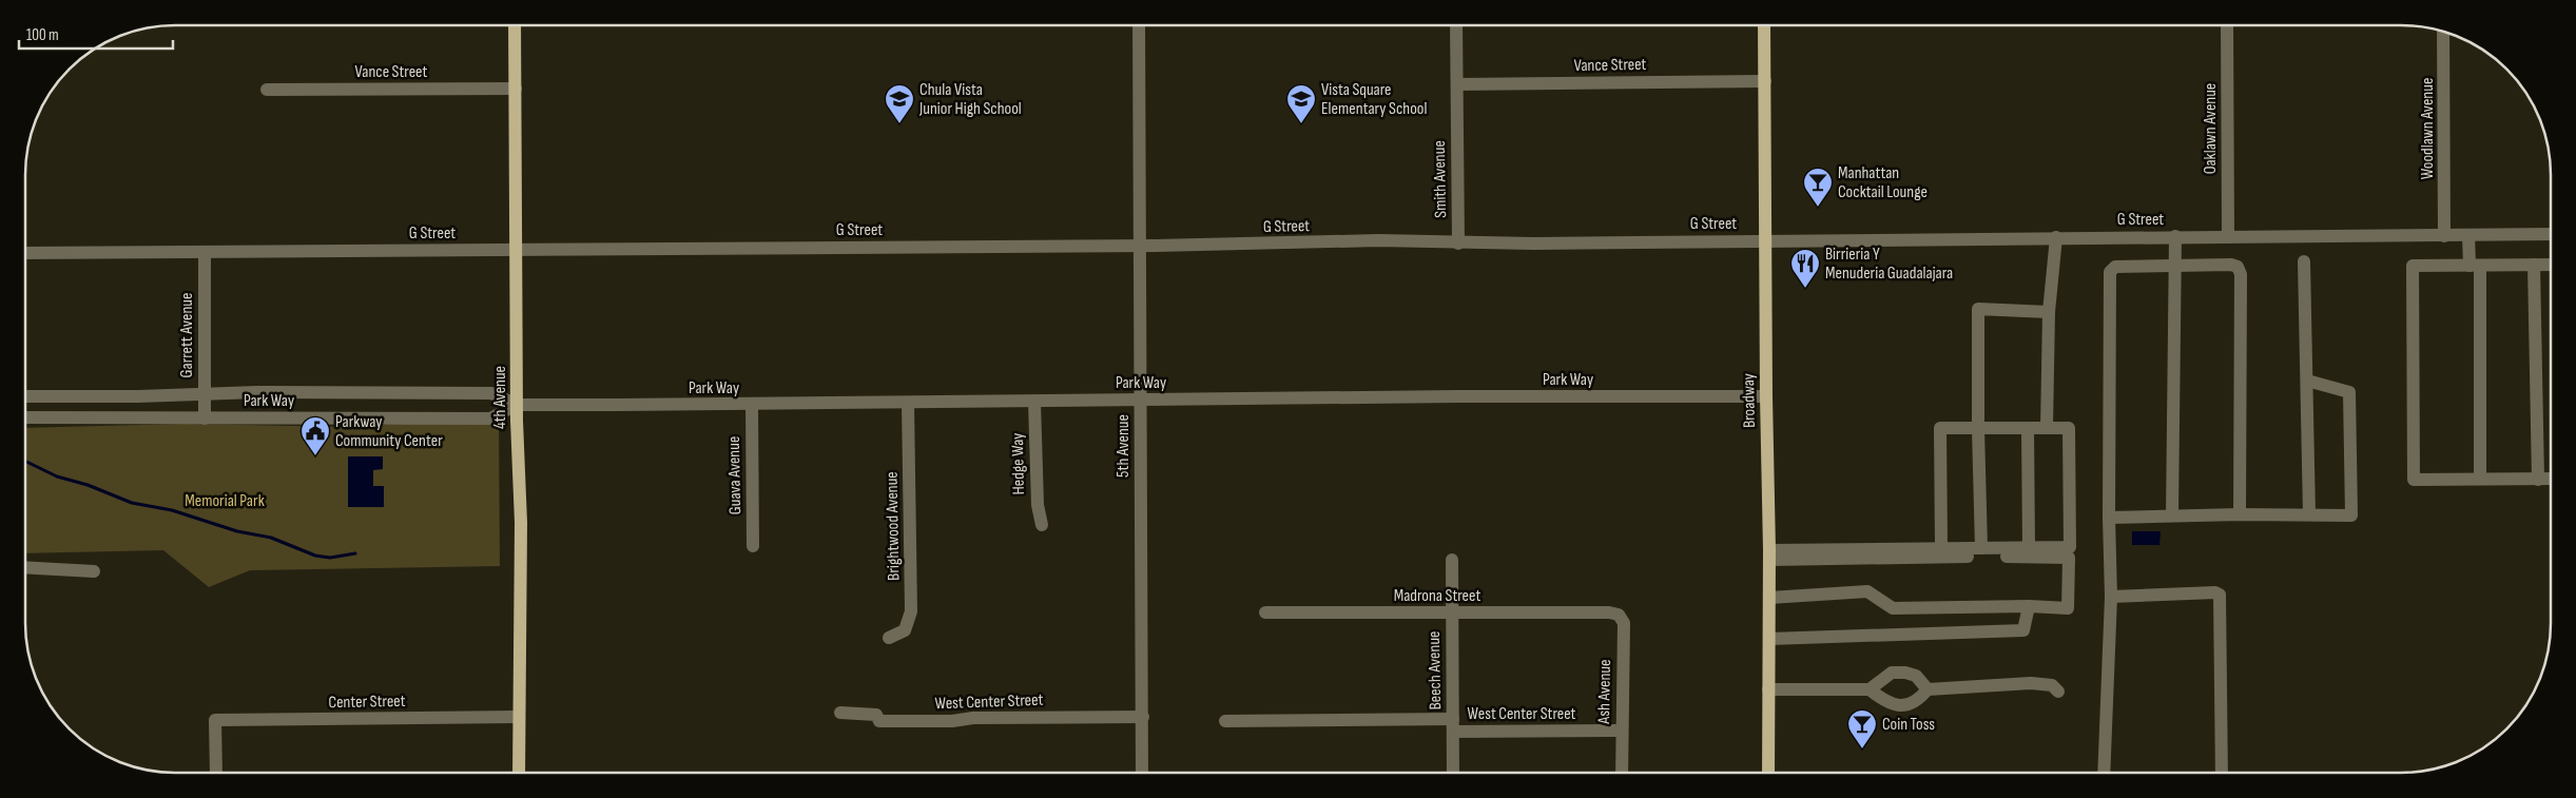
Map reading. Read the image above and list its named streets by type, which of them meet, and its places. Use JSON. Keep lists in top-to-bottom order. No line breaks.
{"streets":{"main road":["4th Avenue","Broadway"],"street":["Vance Street","Oaklawn Avenue","Woodlawn Avenue","Smith Avenue","G Street","Garrett Avenue","Park Way","5th Avenue","Hedge Way","Guava Avenue","Brightwood Avenue","Madrona Street","Beech Avenue","Ash Avenue","Center Street","West Center Street"]},"crossings":[["Vance Street","Smith Avenue"],["Vance Street","4th Avenue"],["Vance Street","Broadway"],["Oaklawn Avenue","G Street"],["Woodlawn Avenue","G Street"],["Smith Avenue","G Street"],["G Street","Garrett Avenue"],["G Street","4th Avenue"],["G Street","Broadway"],["G Street","5th Avenue"],["Garrett Avenue","Park Way"],["Park Way","4th Avenue"],["Park Way","Broadway"],["Park Way","5th Avenue"],["Park Way","Hedge Way"],["Park Way","Guava Avenue"],["Park Way","Brightwood Avenue"],["4th Avenue","Center Street"],["5th Avenue","West Center Street"],["Madrona Street","Beech Avenue"],["Madrona Street","Ash Avenue"],["Beech Avenue","West Center Street"],["Ash Avenue","West Center Street"]],"parks":["Memorial Park"],"places":{"school or university":["Chula Vista Junior High School","Vista Square Elementary School"],"bar":["Manhattan Cocktail Lounge","Coin Toss"],"restaurant":["Birrieria Y Menuderia Guadalajara"],"public building":["Parkway Community Center"]},"scale_bar":"100 m"}
